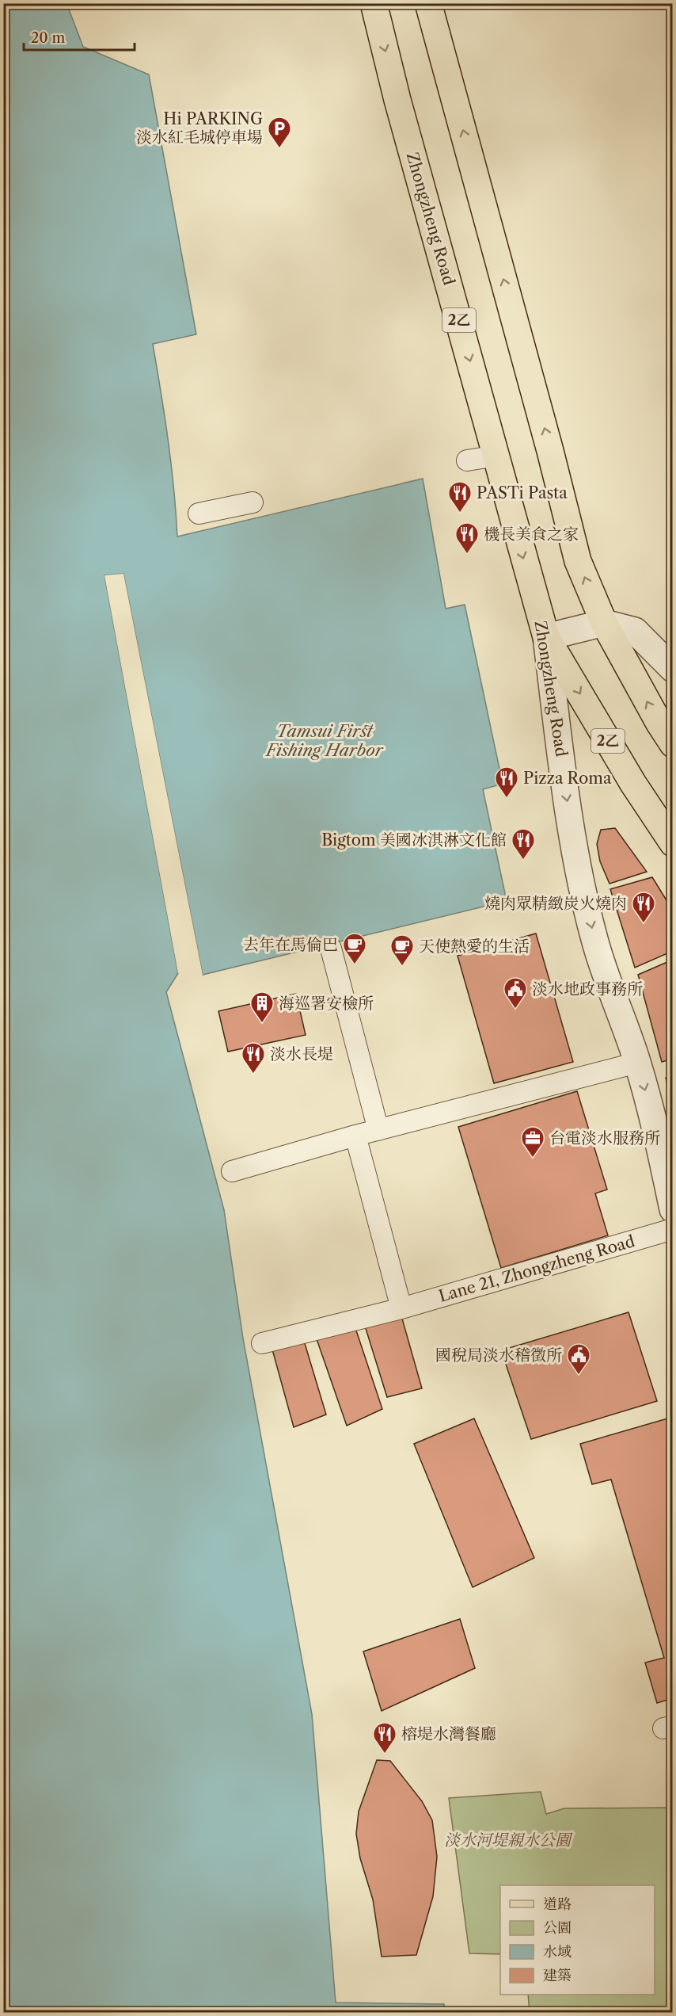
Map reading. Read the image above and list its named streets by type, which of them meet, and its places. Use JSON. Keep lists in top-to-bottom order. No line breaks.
{"streets":{"main road":["Zhongzheng Road","2乙"],"lane":["Lane 21, Zhongzheng Road"]},"crossings":[["Zhongzheng Road","2乙"]],"water":["Tamsui First Fishing Harbor"],"parks":["淡水河堤親水公園"],"places":{"parking":["Hi PARKING 淡水紅毛城停車場"],"restaurant":["PASTi Pasta","機長美食之家","Pizza Roma","Bigtom 美國冰淇淋文化館","燒肉眾精緻炭火燒肉","淡水長堤","榕堤水灣餐廳"],"cafe":["去年在馬倫巴","天使熱愛的生活"],"public building":["淡水地政事務所","國稅局淡水稽徵所"],"building":["海巡署安檢所"],"office":["台電淡水服務所"]},"legend":["道路","公園","水域","建築"],"scale_bar":"20 m"}
